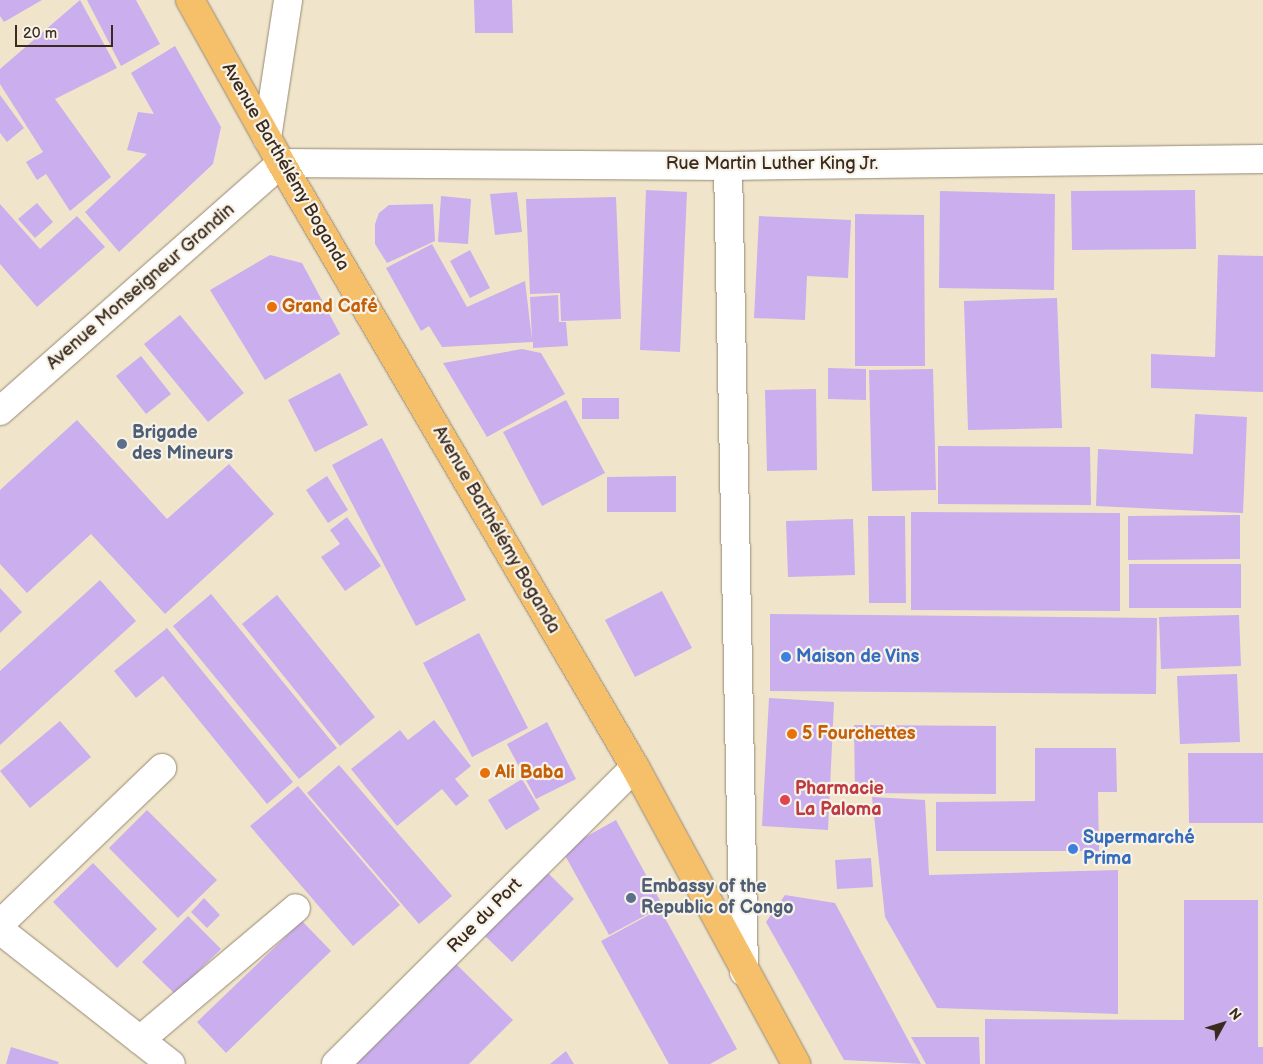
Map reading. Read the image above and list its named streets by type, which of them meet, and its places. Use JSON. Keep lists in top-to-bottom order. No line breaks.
{"streets":{"main road":["Avenue Barthélémy Boganda"],"street":["Rue Martin Luther King Jr.","Avenue Monseigneur Grandin","Rue du Port"]},"crossings":[["Rue Martin Luther King Jr.","Avenue Barthélémy Boganda"],["Rue Martin Luther King Jr.","Avenue Monseigneur Grandin"],["Avenue Barthélémy Boganda","Avenue Monseigneur Grandin"],["Avenue Barthélémy Boganda","Rue du Port"]],"places":["Grand Café","Brigade des Mineurs","Maison de Vins","5 Fourchettes","Ali Baba","Pharmacie La Paloma","Supermarché Prima","Embassy of the Republic of Congo"],"scale_bar":"20 m","north":"top right"}
